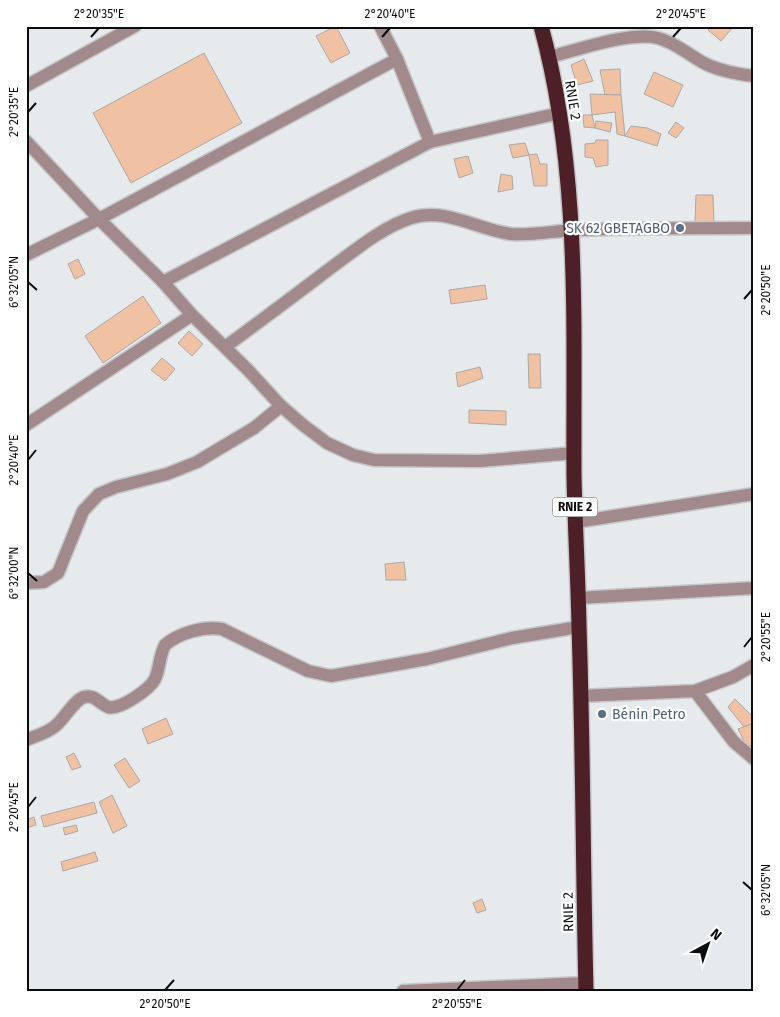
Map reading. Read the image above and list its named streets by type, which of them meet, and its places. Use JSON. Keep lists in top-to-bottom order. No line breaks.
{"streets":{"highway":["RNIE 2"]},"places":["SK 62 GBETAGBO","Bénin Petro"],"north":"top right","coordinates":["2°20'35\"E","2°20'40\"E","2°20'45\"E","6°32'05\"N","2°20'50\"E","6°32'00\"N","2°20'55\"E"]}
